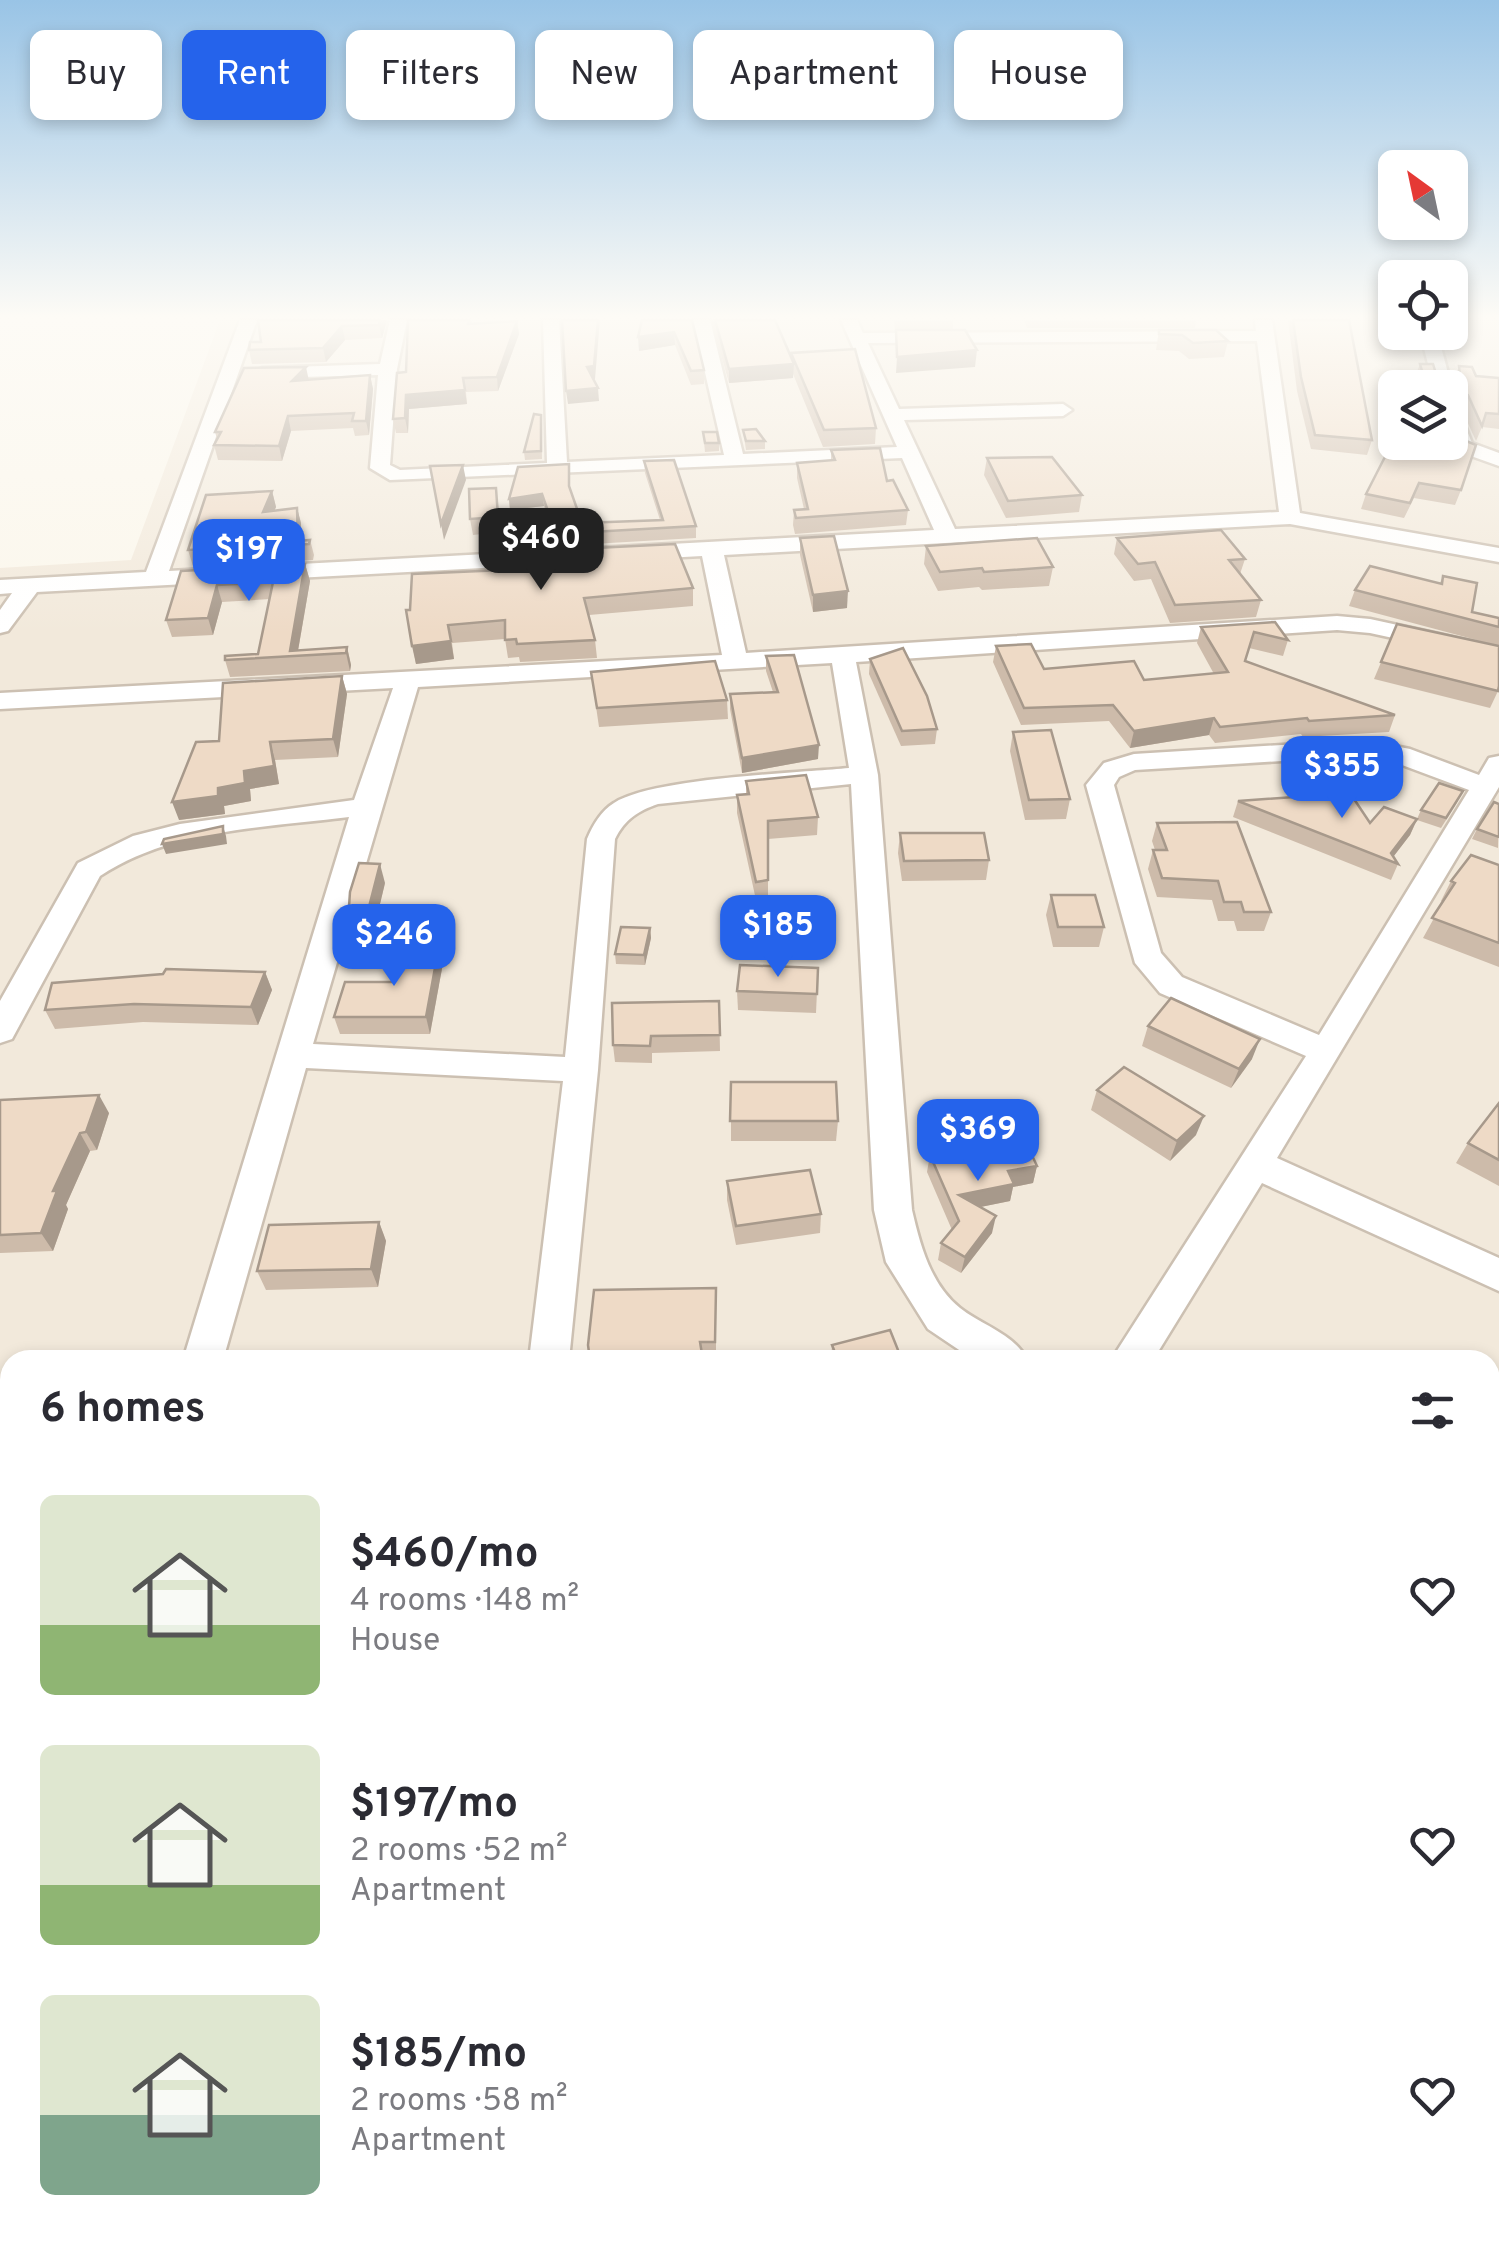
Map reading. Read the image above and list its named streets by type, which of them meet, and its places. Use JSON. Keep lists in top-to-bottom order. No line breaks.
{"north":"top left","page":{"chip":["Buy","Rent","Filters","New","Apartment","House"],"price":["$460","$197","$355","$185","$246","$369"],"heading":"6 homes","list":[{"name":"$460/mo","note":"4 rooms · 148 m² · House"},{"name":"$197/mo","note":"2 rooms · 52 m² · Apartment"},{"name":"$185/mo","note":"2 rooms · 58 m² · Apartment"}]}}
